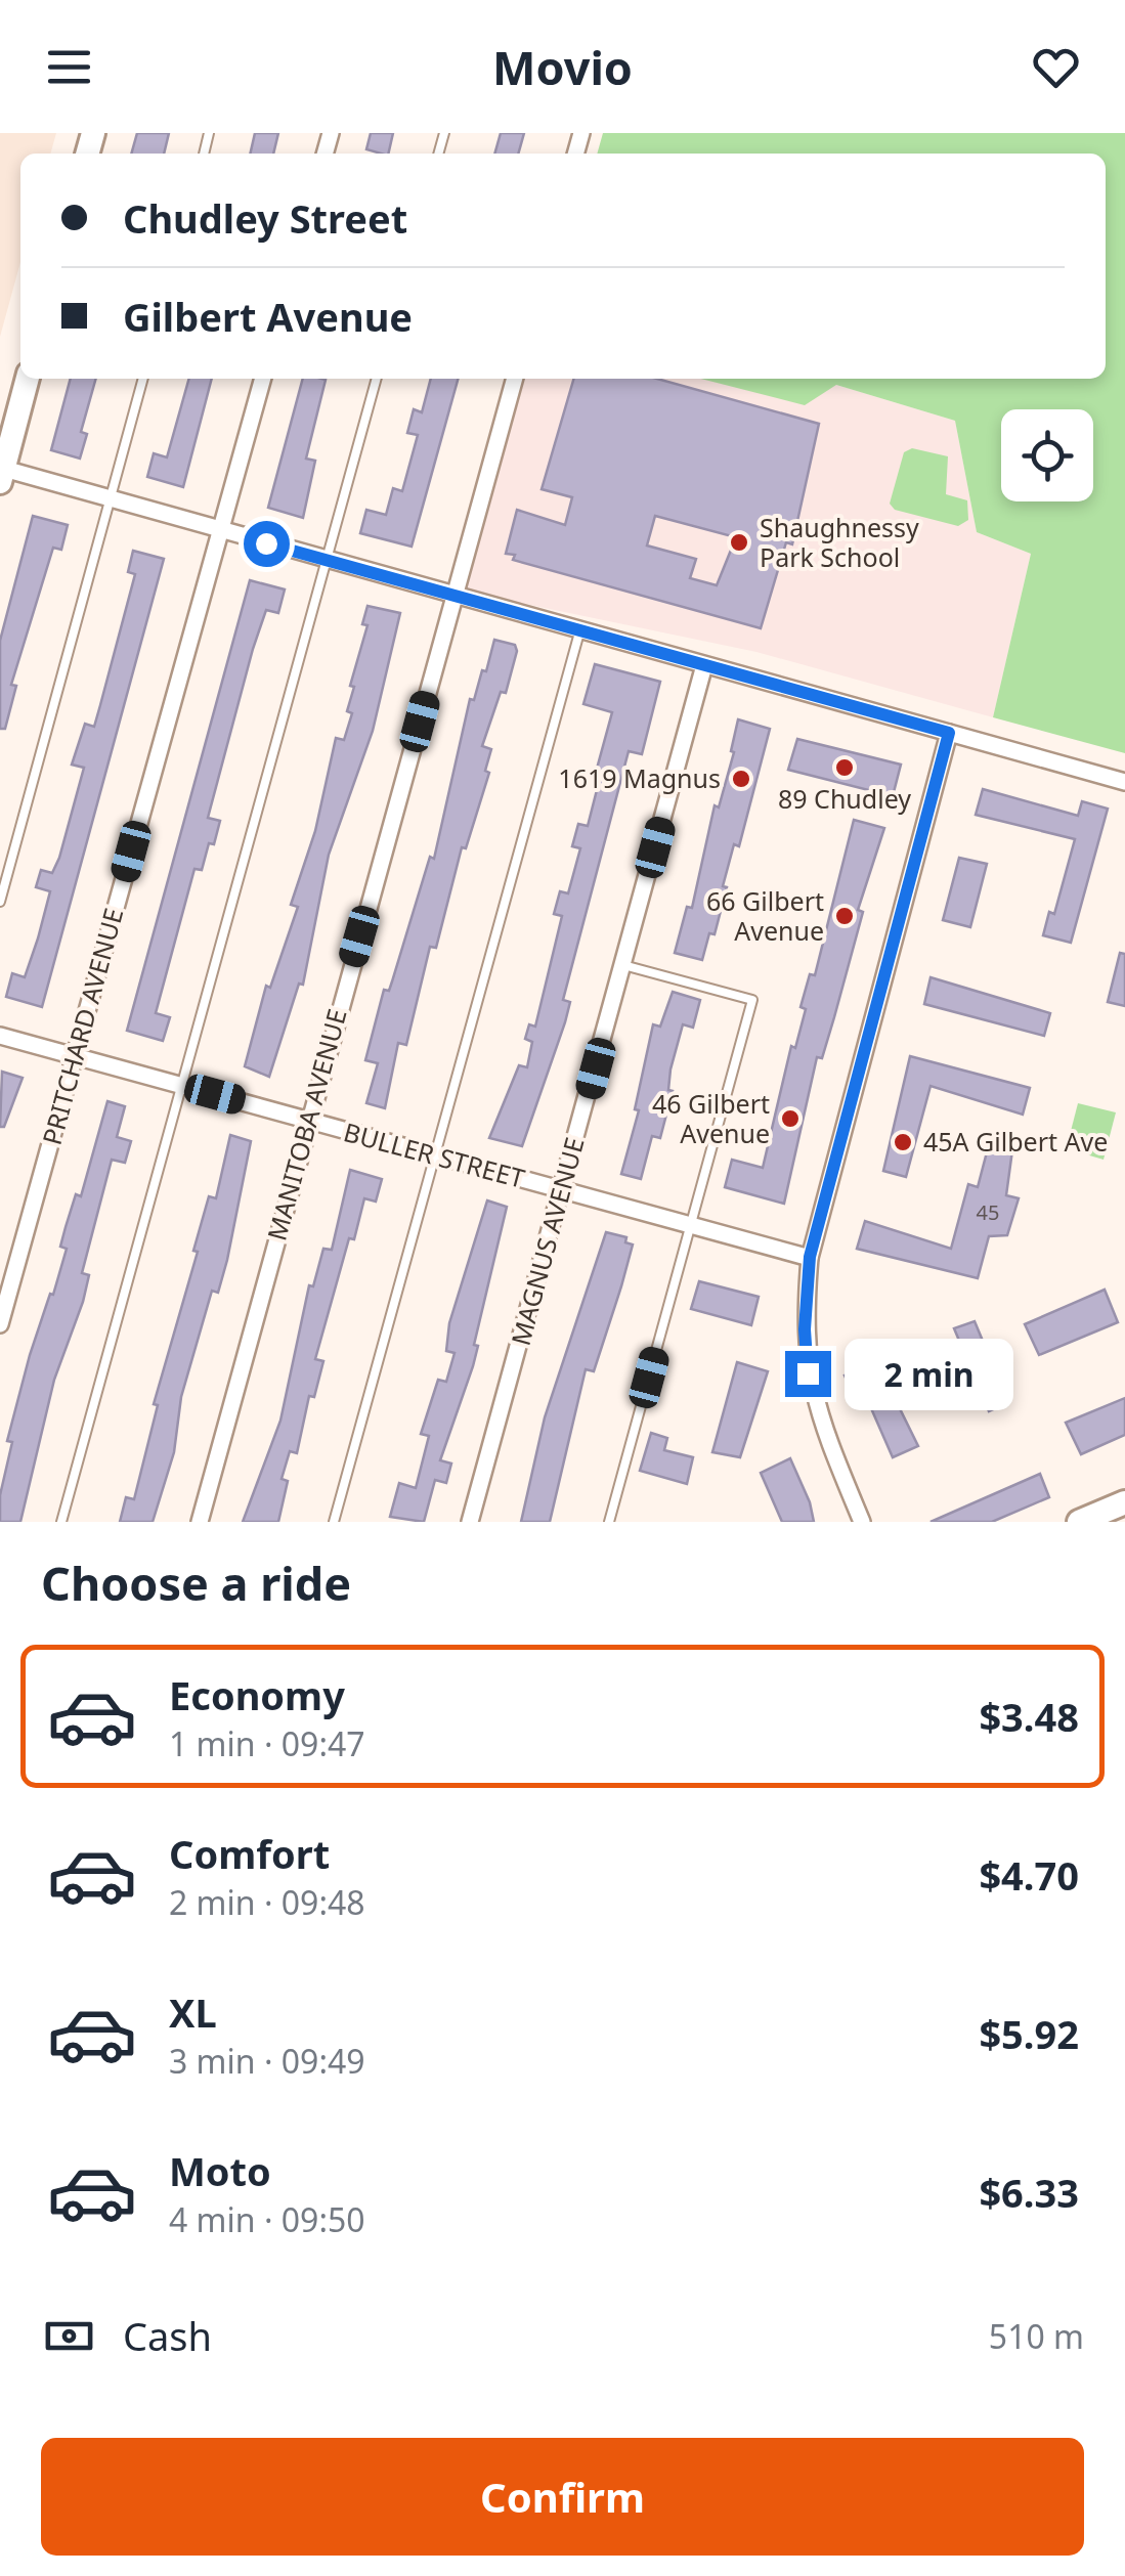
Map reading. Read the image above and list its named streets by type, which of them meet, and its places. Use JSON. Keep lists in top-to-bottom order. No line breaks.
{"streets":{"street":["PRITCHARD AVENUE","MANITOBA AVENUE","BULLER STREET","MAGNUS AVENUE"]},"crossings":[["PRITCHARD AVENUE","BULLER STREET"],["MANITOBA AVENUE","BULLER STREET"],["BULLER STREET","MAGNUS AVENUE"]],"places":["Shaughnessy Park School","89 Chudley","1619 Magnus","66 Gilbert Avenue","46 Gilbert Avenue","45A Gilbert Ave"],"house_numbers":["45"],"page":{"header":"Movio","banner":["Chudley Street","Gilbert Avenue"],"bubble":"2 min","heading":"Choose a ride","list":[{"name":"Economy","note":"1 min · 09:47","value":"$3.48"},{"name":"Comfort","note":"2 min · 09:48","value":"$4.70"},{"name":"XL","note":"3 min · 09:49","value":"$5.92"},{"name":"Moto","note":"4 min · 09:50","value":"$6.33"}],"pay":["Cash","510 m"],"buttons":"Confirm"}}
